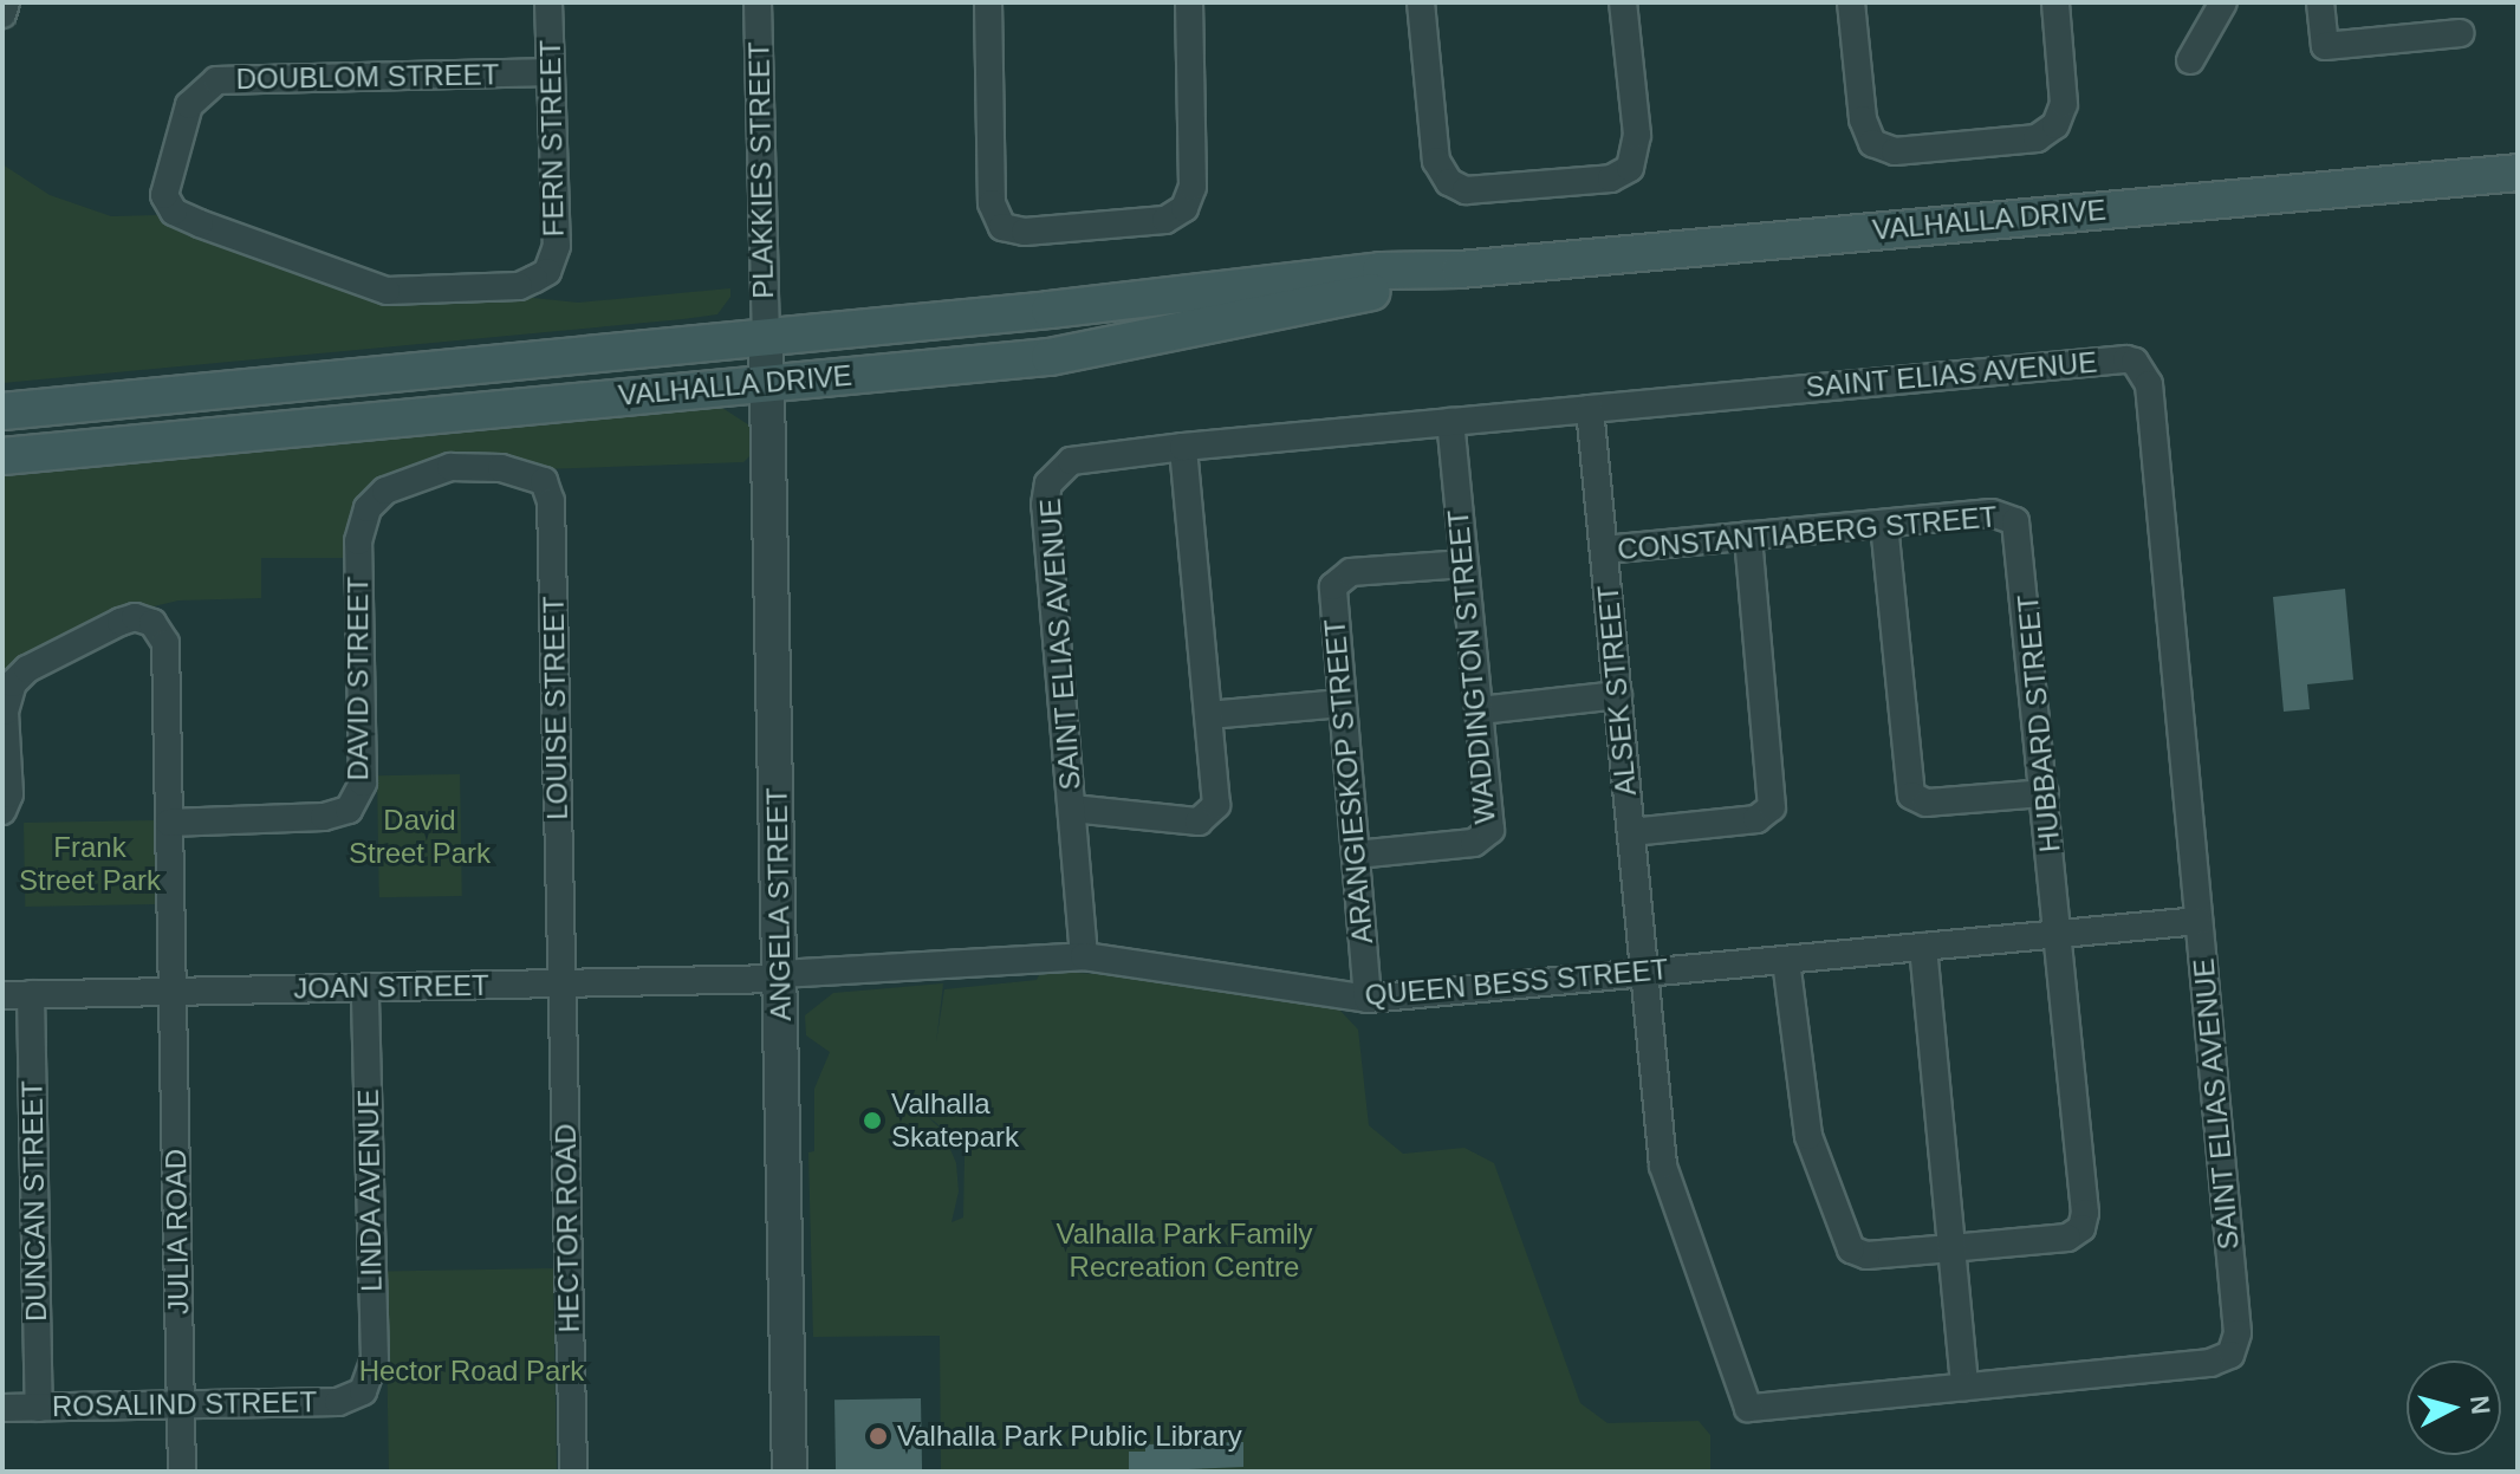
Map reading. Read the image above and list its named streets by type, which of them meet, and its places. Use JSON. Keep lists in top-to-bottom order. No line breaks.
{"streets":{"main road":["VALHALLA DRIVE"],"street":["DOUBLOM STREET","FERN STREET","PLAKKIES STREET","SAINT ELIAS AVENUE","CONSTANTIABERG STREET","WADDINGTON STREET","DAVID STREET","ALSEK STREET","LOUISE STREET","HUBBARD STREET","ARANGIESKOP STREET","ANGELA STREET","QUEEN BESS STREET","JOAN STREET","LINDA AVENUE","DUNCAN STREET","HECTOR ROAD","JULIA ROAD","ROSALIND STREET"]},"crossings":[["DOUBLOM STREET","FERN STREET"],["PLAKKIES STREET","VALHALLA DRIVE"],["PLAKKIES STREET","ANGELA STREET"],["VALHALLA DRIVE","ANGELA STREET"],["SAINT ELIAS AVENUE","WADDINGTON STREET"],["SAINT ELIAS AVENUE","ALSEK STREET"],["SAINT ELIAS AVENUE","QUEEN BESS STREET"],["CONSTANTIABERG STREET","ALSEK STREET"],["CONSTANTIABERG STREET","HUBBARD STREET"],["WADDINGTON STREET","ARANGIESKOP STREET"],["DAVID STREET","LOUISE STREET"],["DAVID STREET","JULIA ROAD"],["ALSEK STREET","QUEEN BESS STREET"],["LOUISE STREET","JOAN STREET"],["LOUISE STREET","HECTOR ROAD"],["HUBBARD STREET","QUEEN BESS STREET"],["ARANGIESKOP STREET","QUEEN BESS STREET"],["ANGELA STREET","QUEEN BESS STREET"],["ANGELA STREET","JOAN STREET"],["QUEEN BESS STREET","JOAN STREET"],["JOAN STREET","LINDA AVENUE"],["JOAN STREET","DUNCAN STREET"],["JOAN STREET","HECTOR ROAD"],["JOAN STREET","JULIA ROAD"],["LINDA AVENUE","ROSALIND STREET"],["DUNCAN STREET","ROSALIND STREET"],["JULIA ROAD","ROSALIND STREET"]],"parks":["David Street Park","Frank Street Park","Valhalla Park Family Recreation Centre","Hector Road Park"],"places":["Valhalla Skatepark","Valhalla Park Public Library"],"north":"right"}
